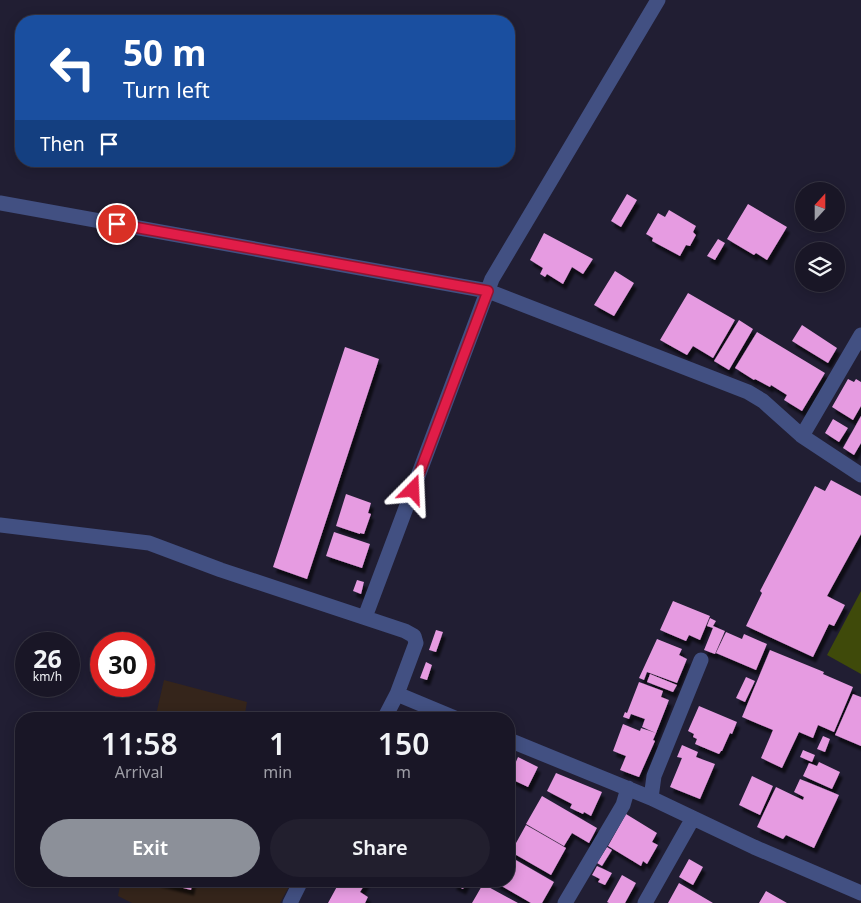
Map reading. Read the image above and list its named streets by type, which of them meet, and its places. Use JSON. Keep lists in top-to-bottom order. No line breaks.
{"north":"top","page":{"turn":["50 m","Turn left"],"then":"Then","speed":"26 km/h","limit":"30","eta":["11:58","Arrival","1","min","150","m"],"buttons":["Exit","Share"]}}
